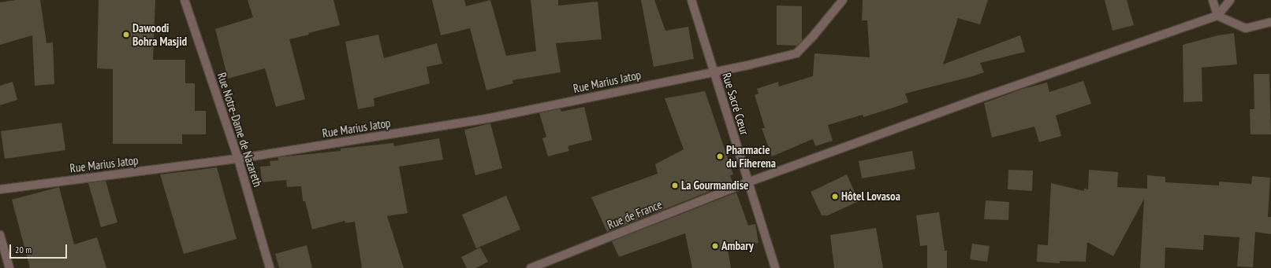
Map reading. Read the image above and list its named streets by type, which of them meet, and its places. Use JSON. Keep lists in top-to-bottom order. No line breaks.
{"streets":{"street":["Rue Marius Jatop","Rue Sacré Cœur","Rue Notre-Dame de Nazareth","Rue de France"]},"crossings":[["Rue Marius Jatop","Rue Sacré Cœur"],["Rue Marius Jatop","Rue Notre-Dame de Nazareth"],["Rue Sacré Cœur","Rue de France"]],"places":["Dawoodi Bohra Masjid","Pharmacie du Fiherena","La Gourmandise","Hôtel Lovasoa","Ambary"],"scale_bar":"20 m"}
